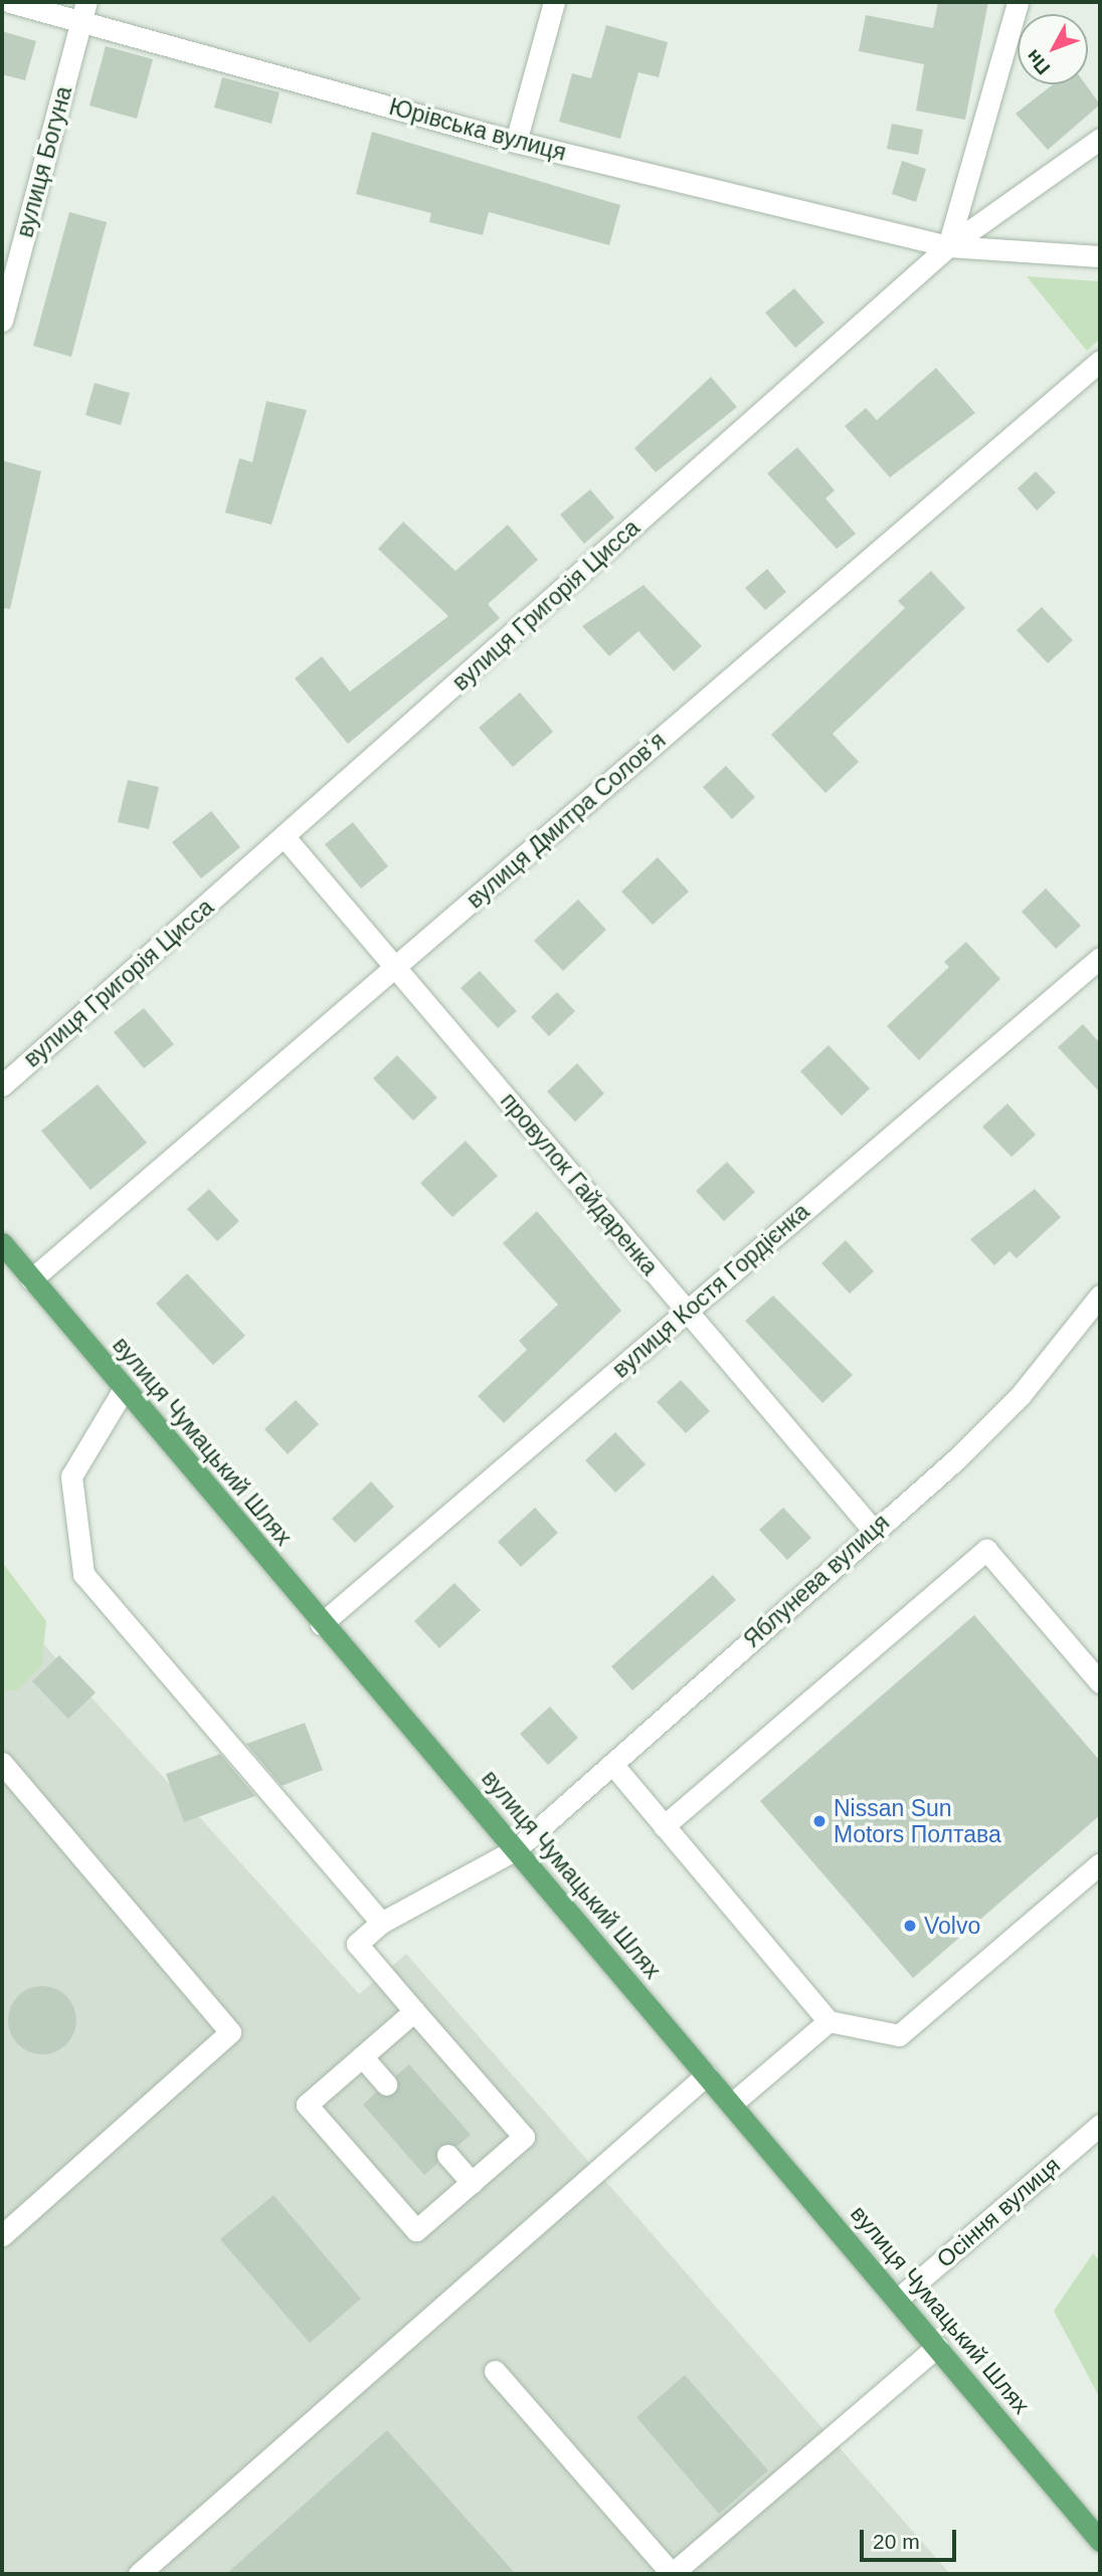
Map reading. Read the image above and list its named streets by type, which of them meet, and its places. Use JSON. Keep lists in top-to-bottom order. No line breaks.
{"streets":{"main road":["вулиця Чумацький Шлях"],"street":["Юрівська вулиця","вулиця Богуна","вулиця Григорія Цисса","вулиця Дмитра Соловʼя","провулок Гайдаренка","вулиця Костя Гордієнка","Яблунева вулиця","Осіння вулиця"]},"crossings":[["Юрівська вулиця","вулиця Богуна"],["Юрівська вулиця","вулиця Григорія Цисса"],["вулиця Григорія Цисса","провулок Гайдаренка"],["вулиця Дмитра Соловʼя","провулок Гайдаренка"],["вулиця Дмитра Соловʼя","вулиця Чумацький Шлях"],["провулок Гайдаренка","вулиця Костя Гордієнка"],["провулок Гайдаренка","Яблунева вулиця"],["вулиця Костя Гордієнка","вулиця Чумацький Шлях"],["вулиця Чумацький Шлях","Яблунева вулиця"],["вулиця Чумацький Шлях","Осіння вулиця"]],"places":["Nissan Sun Motors Полтава","Volvo"],"scale_bar":"20 m","north":"bottom left"}
